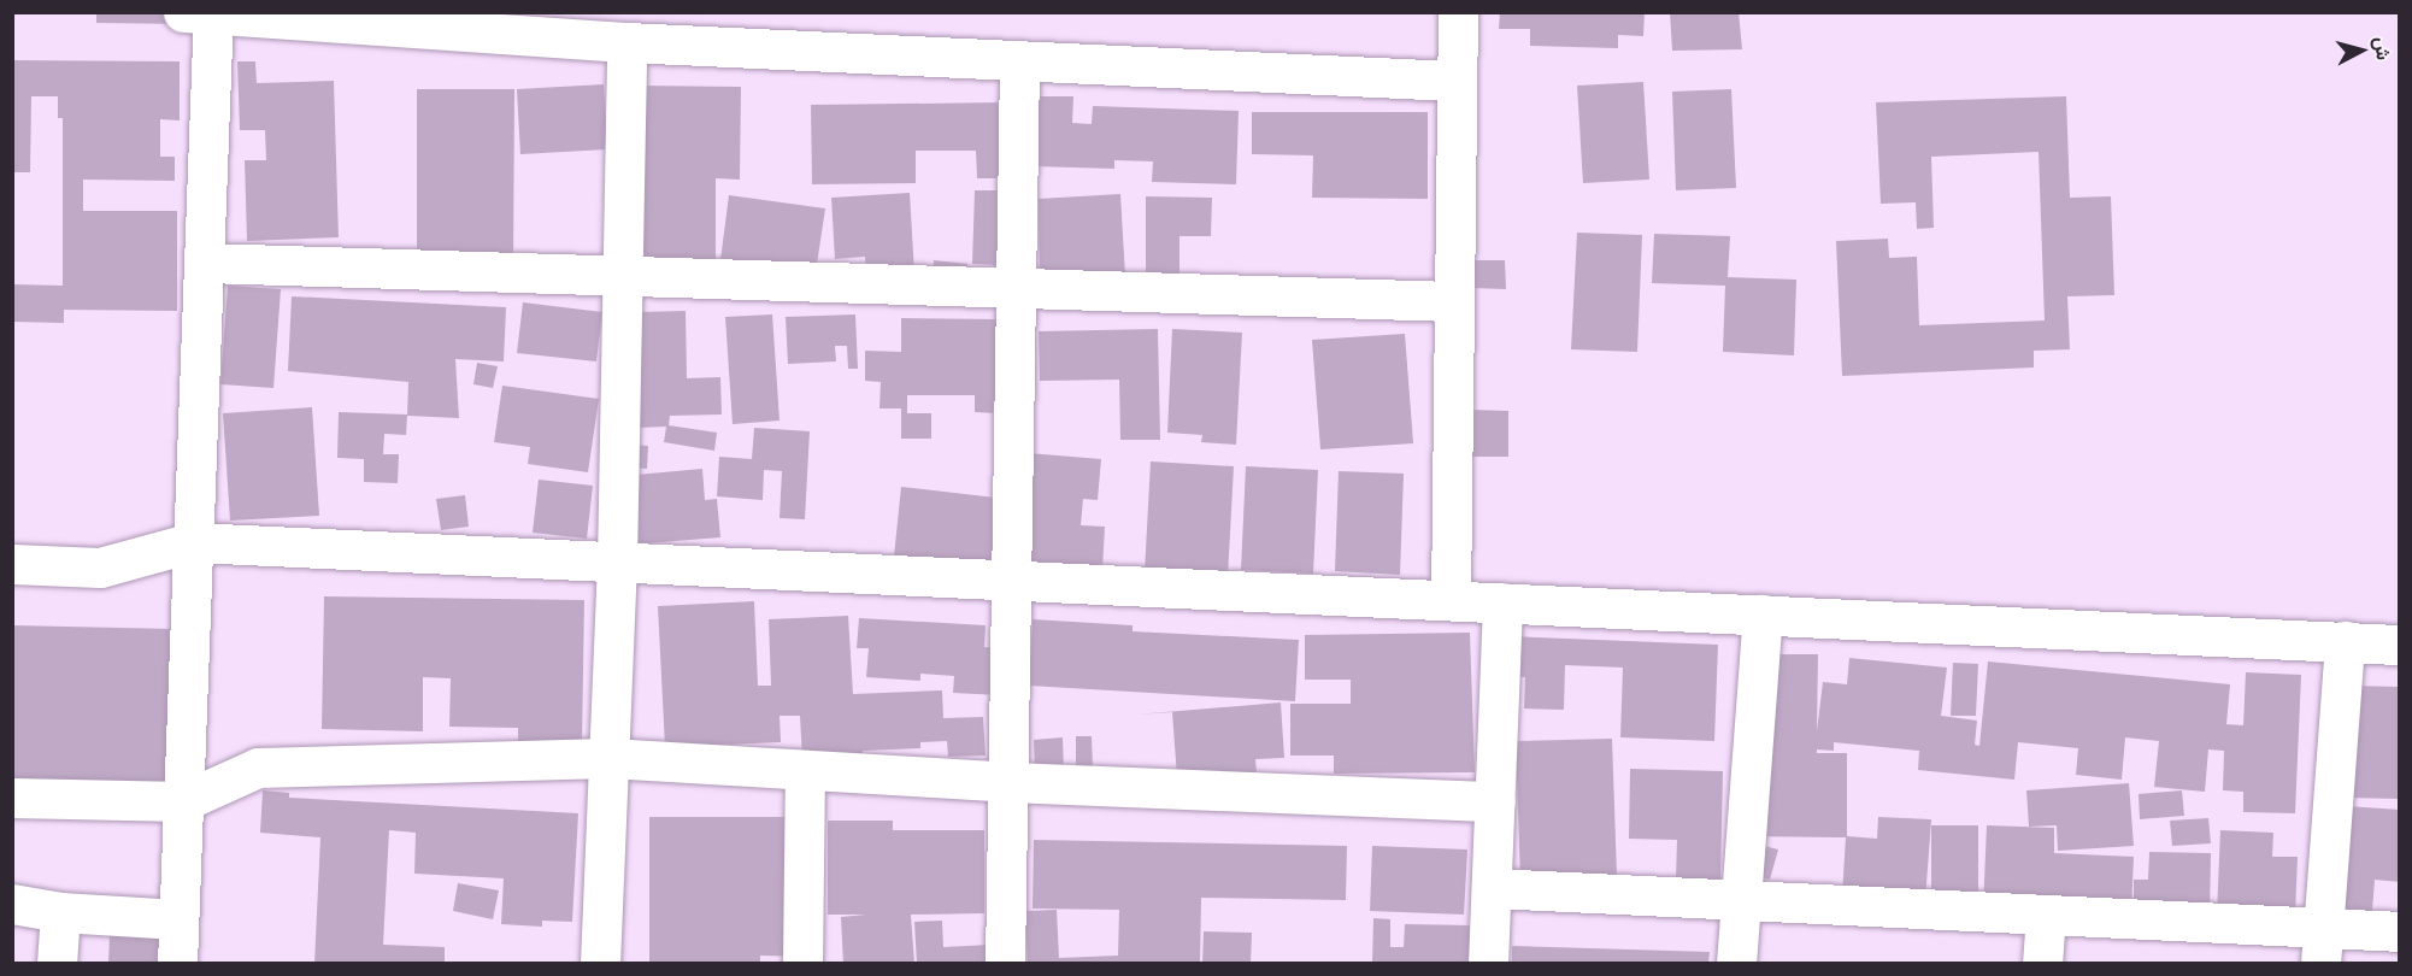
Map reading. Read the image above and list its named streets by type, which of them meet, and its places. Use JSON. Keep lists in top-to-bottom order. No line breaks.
{"north":"right"}
